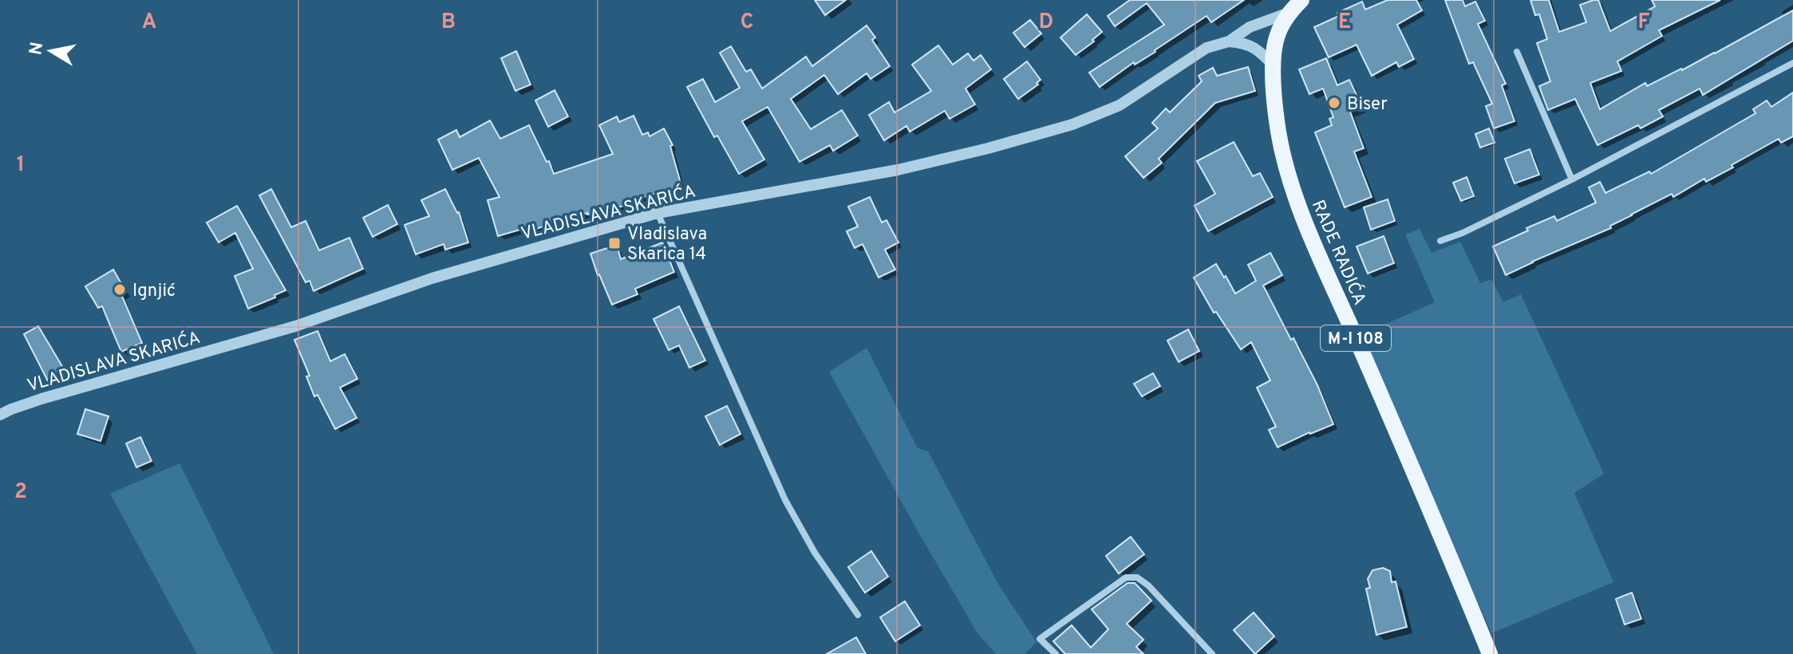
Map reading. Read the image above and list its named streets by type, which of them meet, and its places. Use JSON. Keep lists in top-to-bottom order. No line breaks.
{"streets":{"main road":["RADE RADIĆA","M-I 108"],"street":["VLADISLAVA SKARIĆA"]},"crossings":[["VLADISLAVA SKARIĆA","RADE RADIĆA"]],"places":{"other":["Biser","Ignjić"],"transit":["Vladislava Skarica 14"]},"north":"left","grid":{"columns":["A","B","C","D","E","F"],"rows":["1","2"]}}
